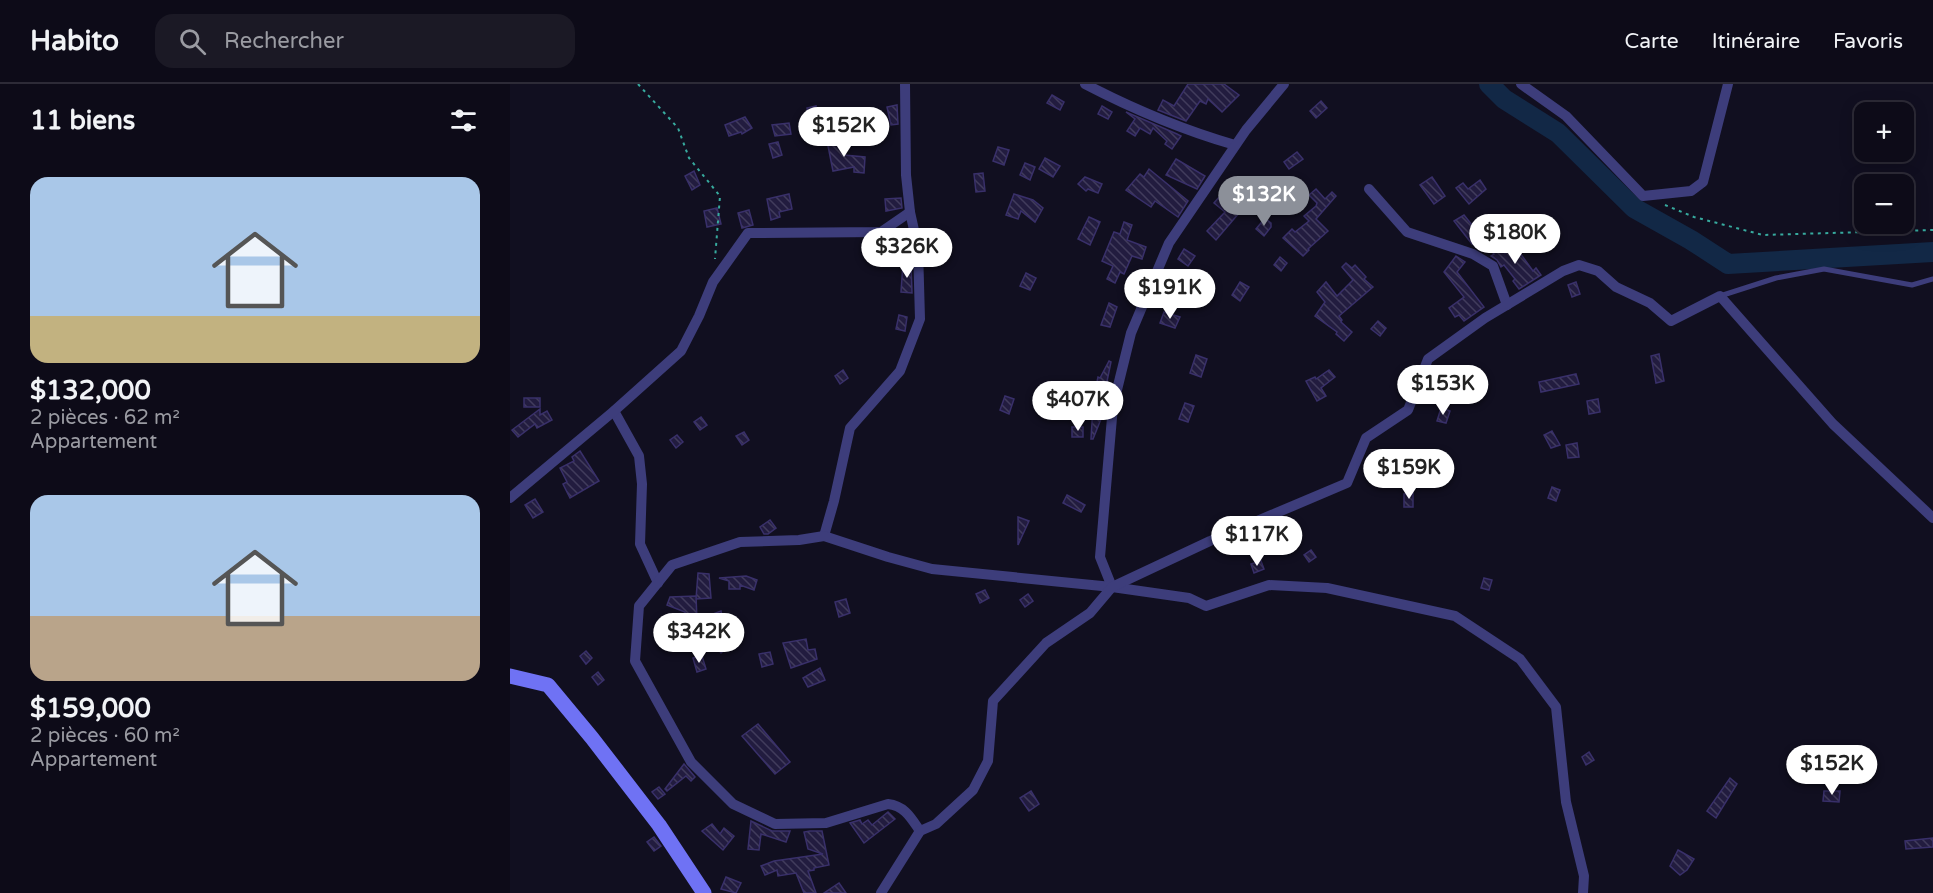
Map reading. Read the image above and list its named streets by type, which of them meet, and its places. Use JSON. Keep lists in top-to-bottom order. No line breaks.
{"page":{"header":"Habito","search":"Rechercher","nav":["Carte","Itinéraire","Favoris"],"heading":"11 biens","map_buttons":["+","−"],"price":["$152K","$132K","$180K","$326K","$191K","$153K","$407K","$159K","$117K","$342K","$152K"],"list":[{"name":"$132,000","note":"2 pièces · 62 m² · Appartement"},{"name":"$159,000","note":"2 pièces · 60 m² · Appartement"}]}}
